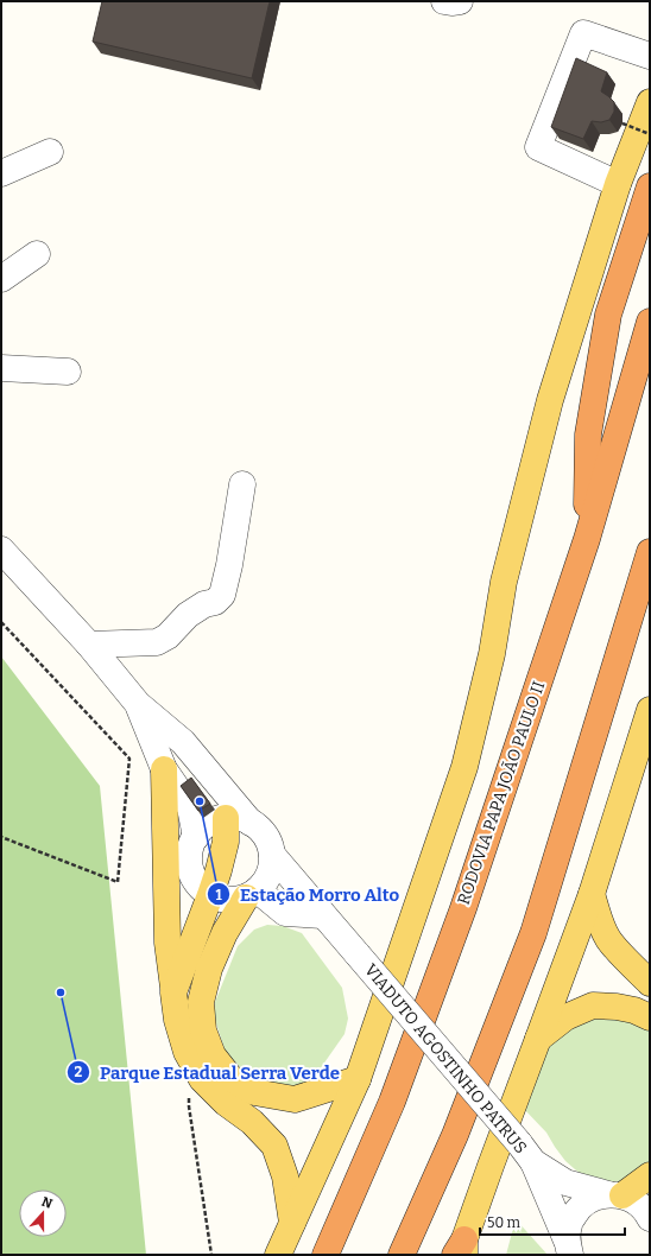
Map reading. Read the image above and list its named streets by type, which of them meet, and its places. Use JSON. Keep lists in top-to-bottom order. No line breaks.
{"streets":{"highway":["RODOVIA PAPA JOÃO PAULO II"],"street":["VIADUTO AGOSTINHO PATRUS"]},"places":["Estação Morro Alto","Parque Estadual Serra Verde"],"scale_bar":"50 m","north":"top"}
